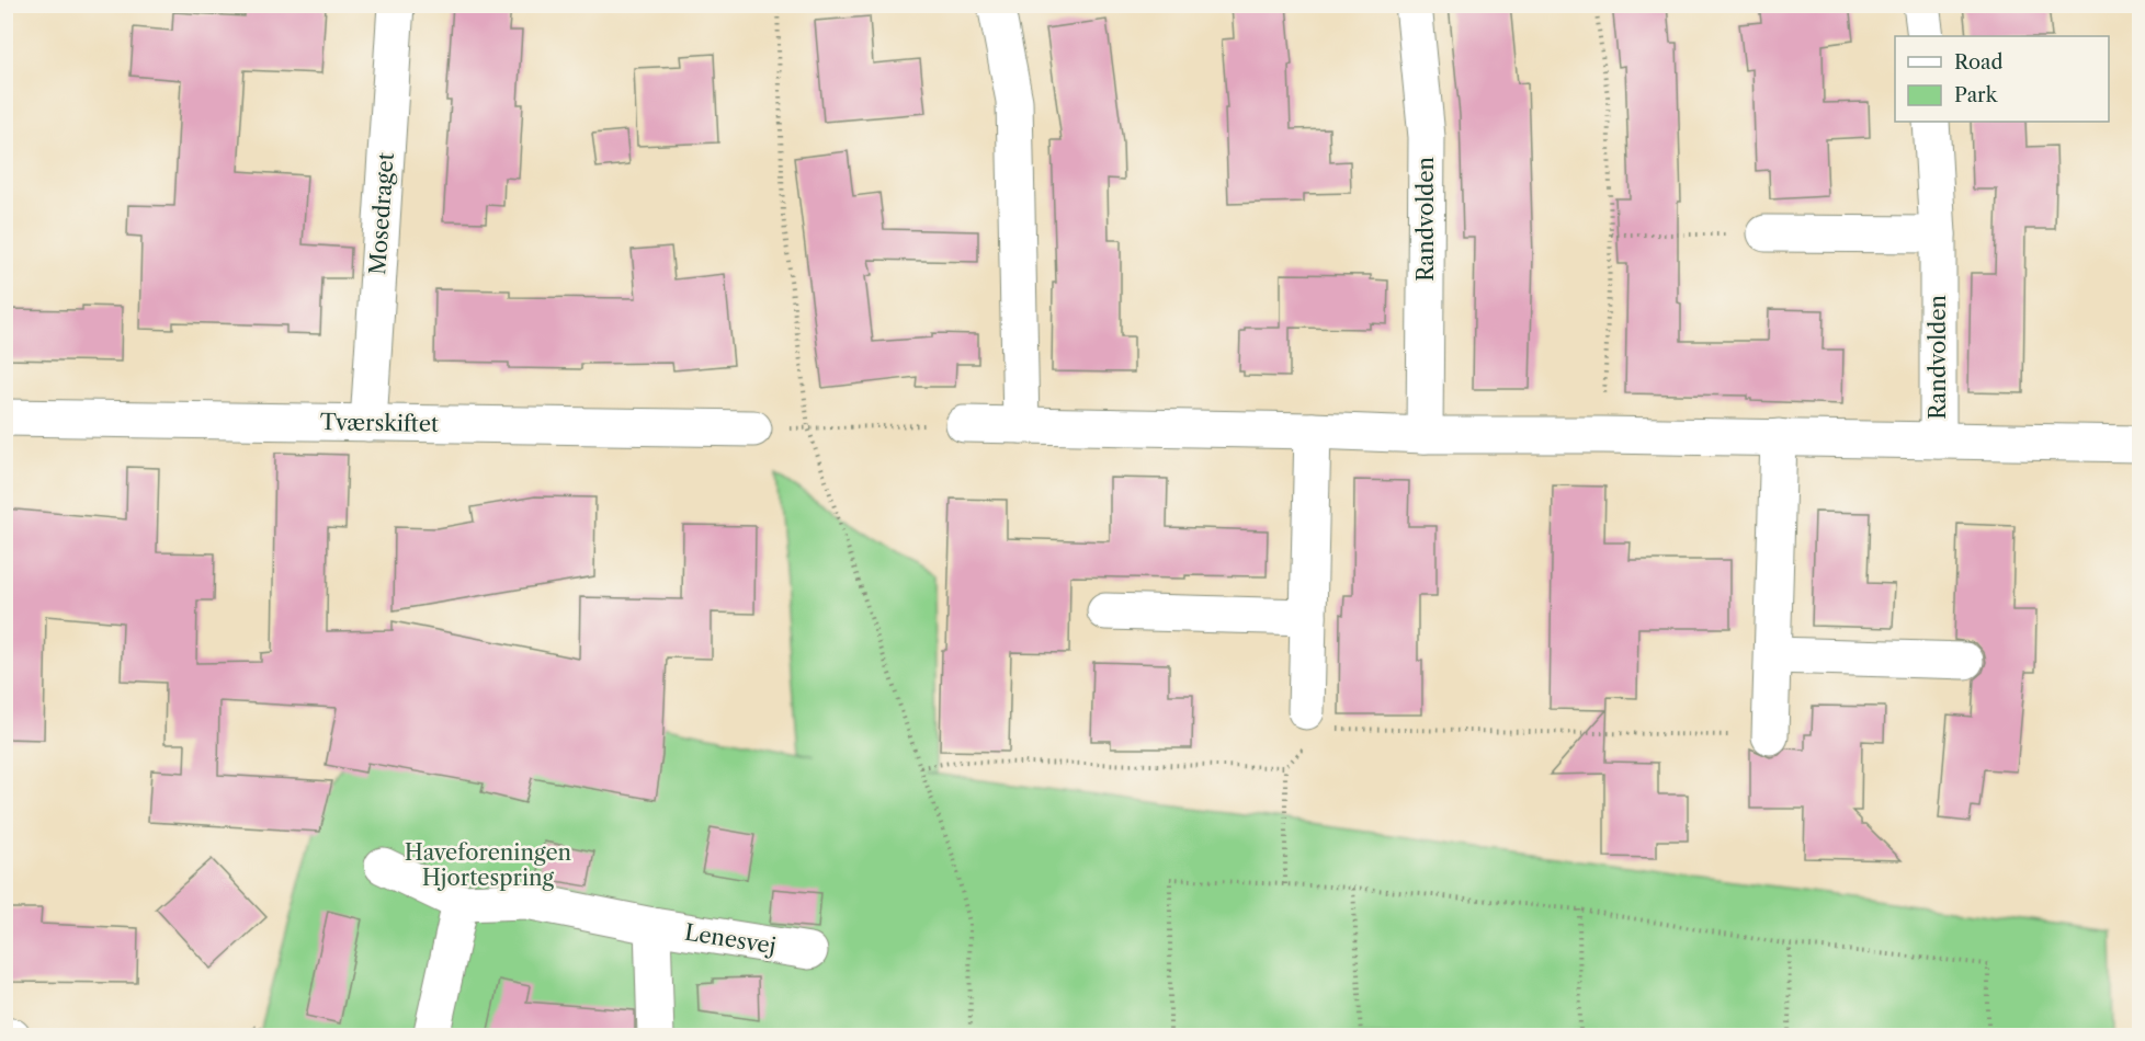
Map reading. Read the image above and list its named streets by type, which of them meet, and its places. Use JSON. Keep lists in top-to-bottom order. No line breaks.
{"streets":{"street":["Mosedraget","Randvolden","Tværskiftet","Lenesvej"]},"crossings":[["Mosedraget","Tværskiftet"]],"parks":["Haveforeningen Hjortespring"],"legend":["Road","Park"]}
